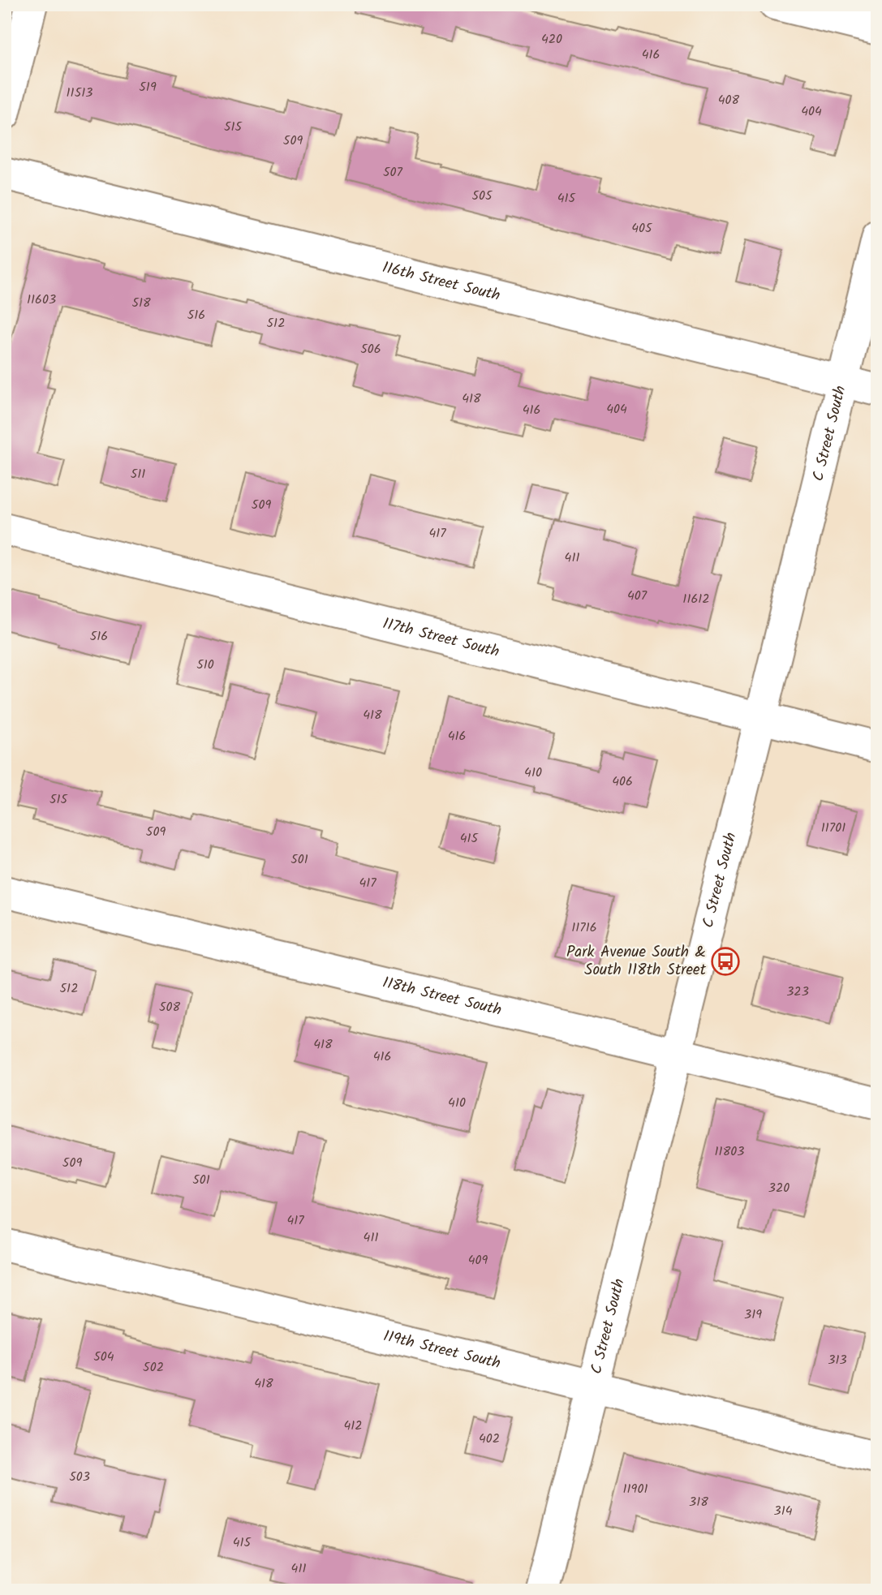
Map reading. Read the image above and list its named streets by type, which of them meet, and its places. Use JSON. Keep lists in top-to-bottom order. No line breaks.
{"streets":{"street":["116th Street South","C Street South","117th Street South","118th Street South","119th Street South"]},"crossings":[["116th Street South","C Street South"],["C Street South","117th Street South"],["C Street South","118th Street South"],["C Street South","119th Street South"]],"places":{"bus stop":["Park Avenue South & South 118th Street"]},"house_numbers":["420","416","519","11513","408","404","515","509","507","505","415","405","11603","518","516","512","506","418","404","416","511","509","417","411","407","11612","516","510","418","416","410","406","515","11701","509","415","501","417","11716","512","323","508","418","416","410","11803","509","501","320","417","411","409","319","504","313","502","418","412","402","503","11901","318","314","415","411"]}
